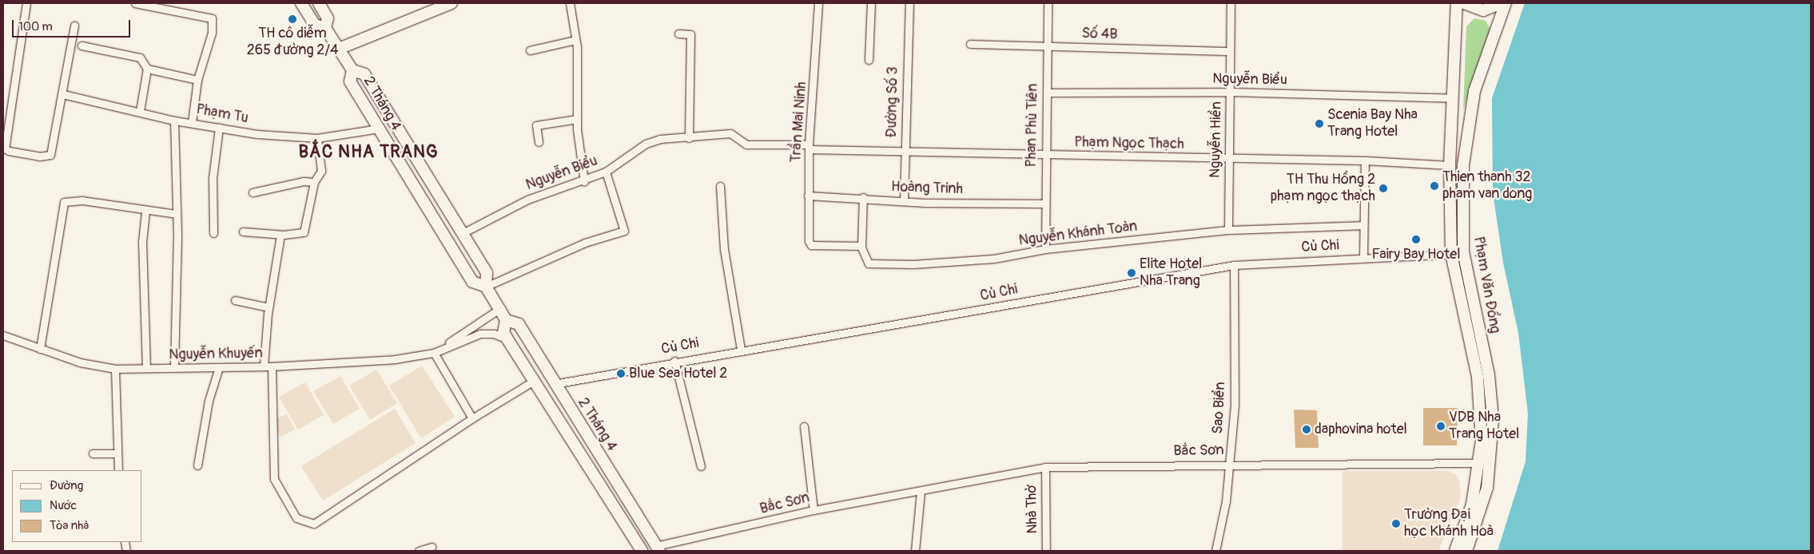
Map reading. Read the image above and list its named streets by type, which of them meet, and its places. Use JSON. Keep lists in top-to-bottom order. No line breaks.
{"streets":{"main road":["2 Tháng 4","Phạm Văn Đồng"],"street":["Số 4B","Nguyễn Biểu","Đường Số 3","Phạm Tu","Trần Mai Ninh","Phan Phù Tiên","Nguyễn Hiền","Phạm Ngọc Thạch","Hoàng Trinh","Nguyễn Khánh Toàn","Củ Chi","Nguyễn Khuyến","Sao Biển","Bắc Sơn","Nhà Thờ"]},"crossings":[["Số 4B","Phan Phù Tiên"],["Số 4B","Nguyễn Hiền"],["Nguyễn Biểu","2 Tháng 4"],["Nguyễn Biểu","Trần Mai Ninh"],["Nguyễn Biểu","Phan Phù Tiên"],["Nguyễn Biểu","Nguyễn Hiền"],["Nguyễn Biểu","Phạm Ngọc Thạch"],["Nguyễn Biểu","Phạm Văn Đồng"],["Đường Số 3","Phạm Ngọc Thạch"],["Đường Số 3","Hoàng Trinh"],["2 Tháng 4","Phạm Tu"],["2 Tháng 4","Củ Chi"],["2 Tháng 4","Nguyễn Khuyến"],["2 Tháng 4","Bắc Sơn"],["Trần Mai Ninh","Phạm Ngọc Thạch"],["Trần Mai Ninh","Hoàng Trinh"],["Trần Mai Ninh","Nguyễn Khánh Toàn"],["Phan Phù Tiên","Phạm Ngọc Thạch"],["Phan Phù Tiên","Hoàng Trinh"],["Phan Phù Tiên","Nguyễn Khánh Toàn"],["Nguyễn Hiền","Phạm Ngọc Thạch"],["Nguyễn Hiền","Nguyễn Khánh Toàn"],["Phạm Ngọc Thạch","Phạm Văn Đồng"],["Củ Chi","Phạm Văn Đồng"],["Củ Chi","Sao Biển"],["Phạm Văn Đồng","Bắc Sơn"],["Sao Biển","Bắc Sơn"],["Bắc Sơn","Nhà Thờ"]],"districts":["BẮC NHA TRANG"],"places":["TH cô diễm 265 đường 2/4","Scenia Bay Nha Trang Hotel","Thien thanh 32 pham van dong","TH Thu Hồng 2 phạm ngọc thạch","Fairy Bay Hotel","Elite Hotel Nha Trang","Blue Sea Hotel 2","VDB Nha Trang Hotel","daphovina hotel","Trường Đại học Khánh Hoà"],"legend":["Đường","Nước","Tòa nhà"],"scale_bar":"100 m"}
